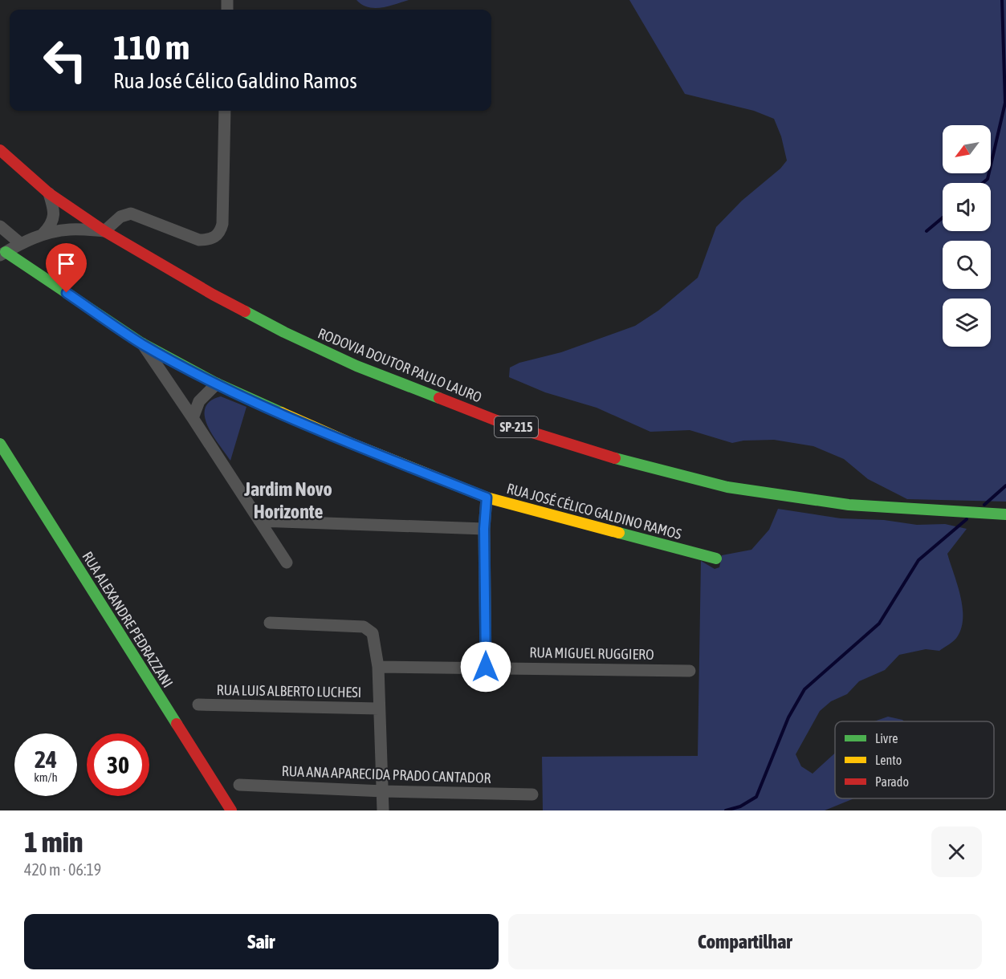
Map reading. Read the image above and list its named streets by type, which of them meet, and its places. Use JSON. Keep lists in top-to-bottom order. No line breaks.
{"streets":{"main road":["RODOVIA DOUTOR PAULO LAURO","SP-215","RUA JOSÉ CÉLICO GALDINO RAMOS","RUA ALEXANDRE PEDRAZZANI"],"street":["RUA MIGUEL RUGGIERO","RUA LUIS ALBERTO LUCHESI","RUA ANA APARECIDA PRADO CANTADOR"]},"districts":["Jardim Novo Horizonte"],"legend":["Livre","Lento","Parado"],"north":"bottom left","page":{"turn":["110 m","Rua José Célico Galdino Ramos"],"speed":"24 km/h","limit":"30","heading":["1 min","420 m · 06:19"],"buttons":["Sair","Compartilhar"]}}
